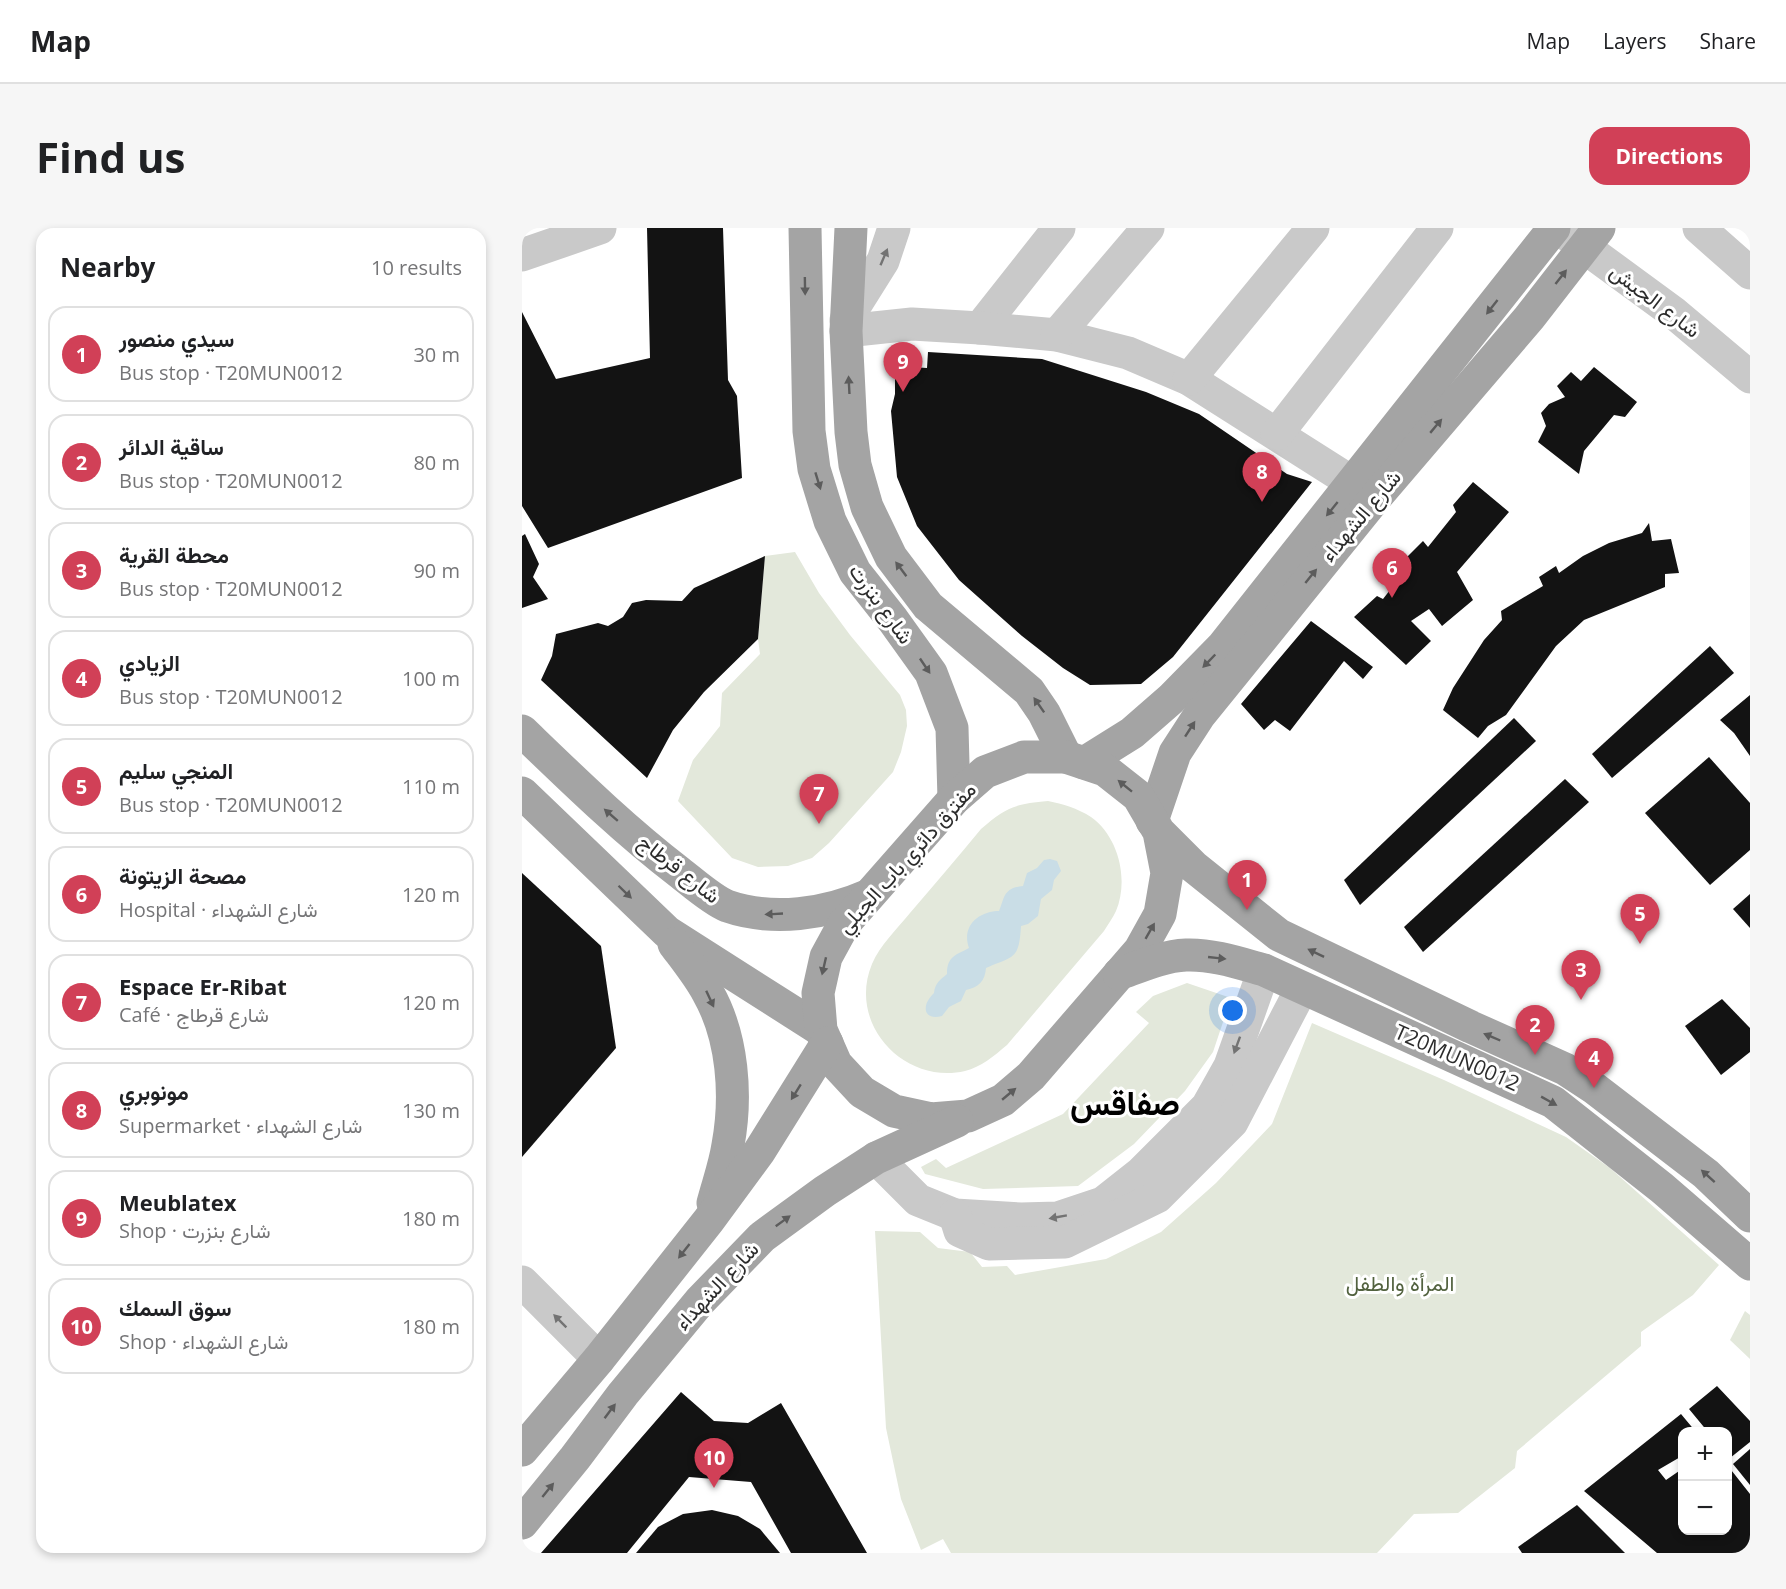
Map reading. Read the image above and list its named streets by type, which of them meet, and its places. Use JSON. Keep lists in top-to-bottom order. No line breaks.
{"streets":{"main road":["شارع الشهداء","شارع بنزرت","مفترق دائري باب الجبلي","شارع قرطاج","T20MUN0012"],"street":["شارع الجيش"]},"crossings":[["شارع الجيش","شارع الشهداء"],["شارع الشهداء","شارع بنزرت"],["شارع الشهداء","مفترق دائري باب الجبلي"],["شارع الشهداء","T20MUN0012"],["شارع بنزرت","مفترق دائري باب الجبلي"],["مفترق دائري باب الجبلي","شارع قرطاج"],["مفترق دائري باب الجبلي","T20MUN0012"]],"districts":["صفاقس"],"parks":["المرأة والطفل"],"page":{"header":"Map","nav":["Map","Layers","Share"],"buttons":"Directions","title":"Find us","heading":["Nearby","10 results"],"list":[{"mark":"1","name":"سيدي منصور","note":"Bus stop · T20MUN0012","value":"30 m"},{"mark":"2","name":"ساقية الدائر","note":"Bus stop · T20MUN0012","value":"80 m"},{"mark":"3","name":"محطة القرية","note":"Bus stop · T20MUN0012","value":"90 m"},{"mark":"4","name":"الزيادي","note":"Bus stop · T20MUN0012","value":"100 m"},{"mark":"5","name":"المنجي سليم","note":"Bus stop · T20MUN0012","value":"110 m"},{"mark":"6","name":"مصحة الزيتونة","note":"Hospital · شارع الشهداء","value":"120 m"},{"mark":"7","name":"Espace Er-Ribat","note":"Café · شارع قرطاج","value":"120 m"},{"mark":"8","name":"مونوبري","note":"Supermarket · شارع الشهداء","value":"130 m"},{"mark":"9","name":"Meublatex","note":"Shop · شارع بنزرت","value":"180 m"},{"mark":"10","name":"سوق السمك","note":"Shop · شارع الشهداء","value":"180 m"}],"pins":["9","8","6","7","1","5","3","2","4","10"],"map_buttons":["+","−"]}}
